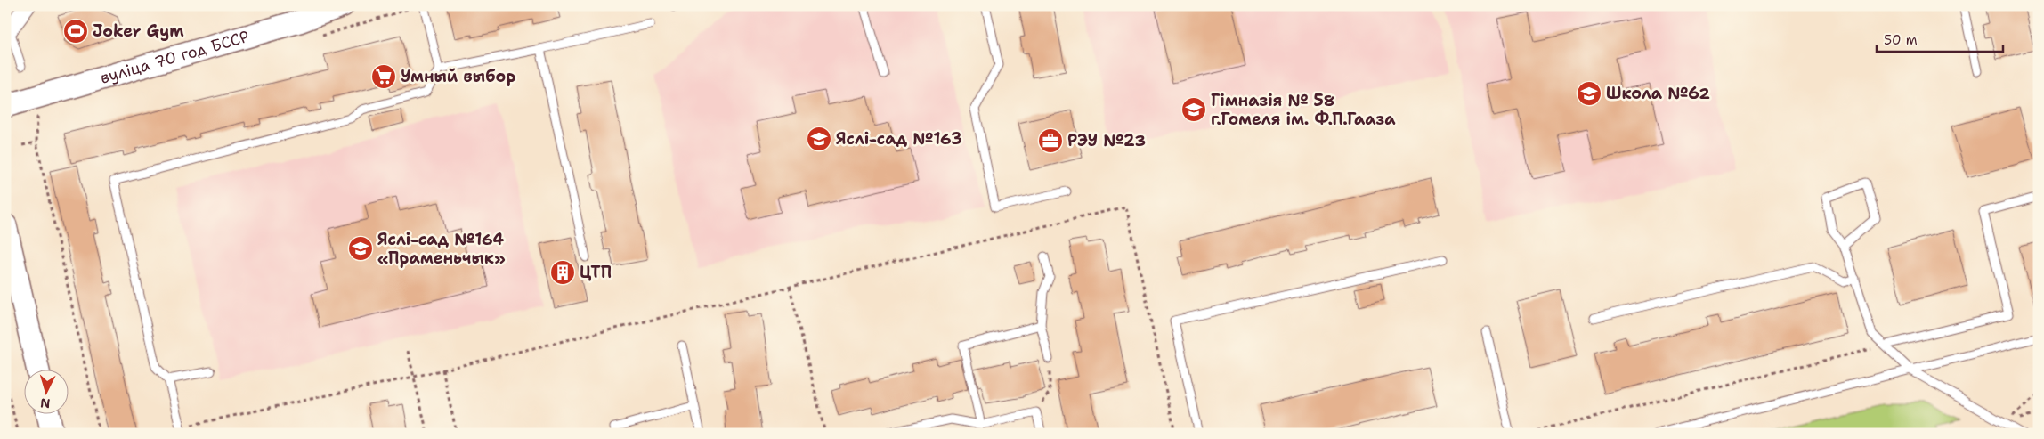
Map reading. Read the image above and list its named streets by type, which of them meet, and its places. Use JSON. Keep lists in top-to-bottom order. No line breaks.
{"streets":{"street":["вуліца 70 год БССР"]},"places":{"sports":["Joker Gym"],"supermarket":["Умный выбор"],"school or university":["Школа №62","Гімназія № 58 г.Гомеля ім. Ф.П.Гааза","Яслі-сад №163","Яслі-сад №164 «Праменьчык»"],"office":["РЭУ №23"],"building":["ЦТП"]},"scale_bar":"50 m","north":"bottom"}
